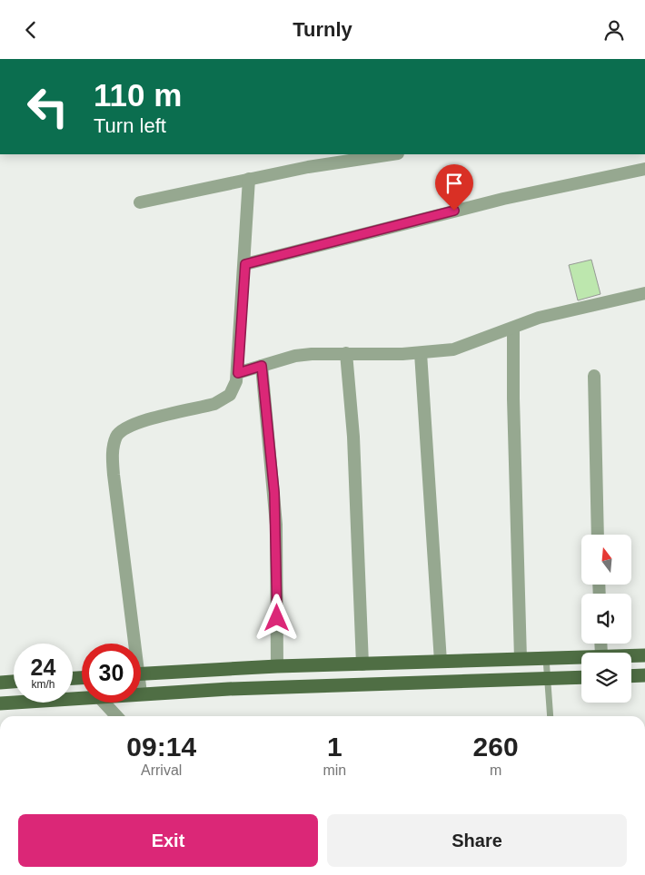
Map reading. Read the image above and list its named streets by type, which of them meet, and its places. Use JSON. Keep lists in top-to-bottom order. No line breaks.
{"north":"top","page":{"header":"Turnly","turn":["110 m","Turn left"],"speed":"24 km/h","limit":"30","eta":["09:14","Arrival","1","min","260","m"],"buttons":["Exit","Share"]}}
